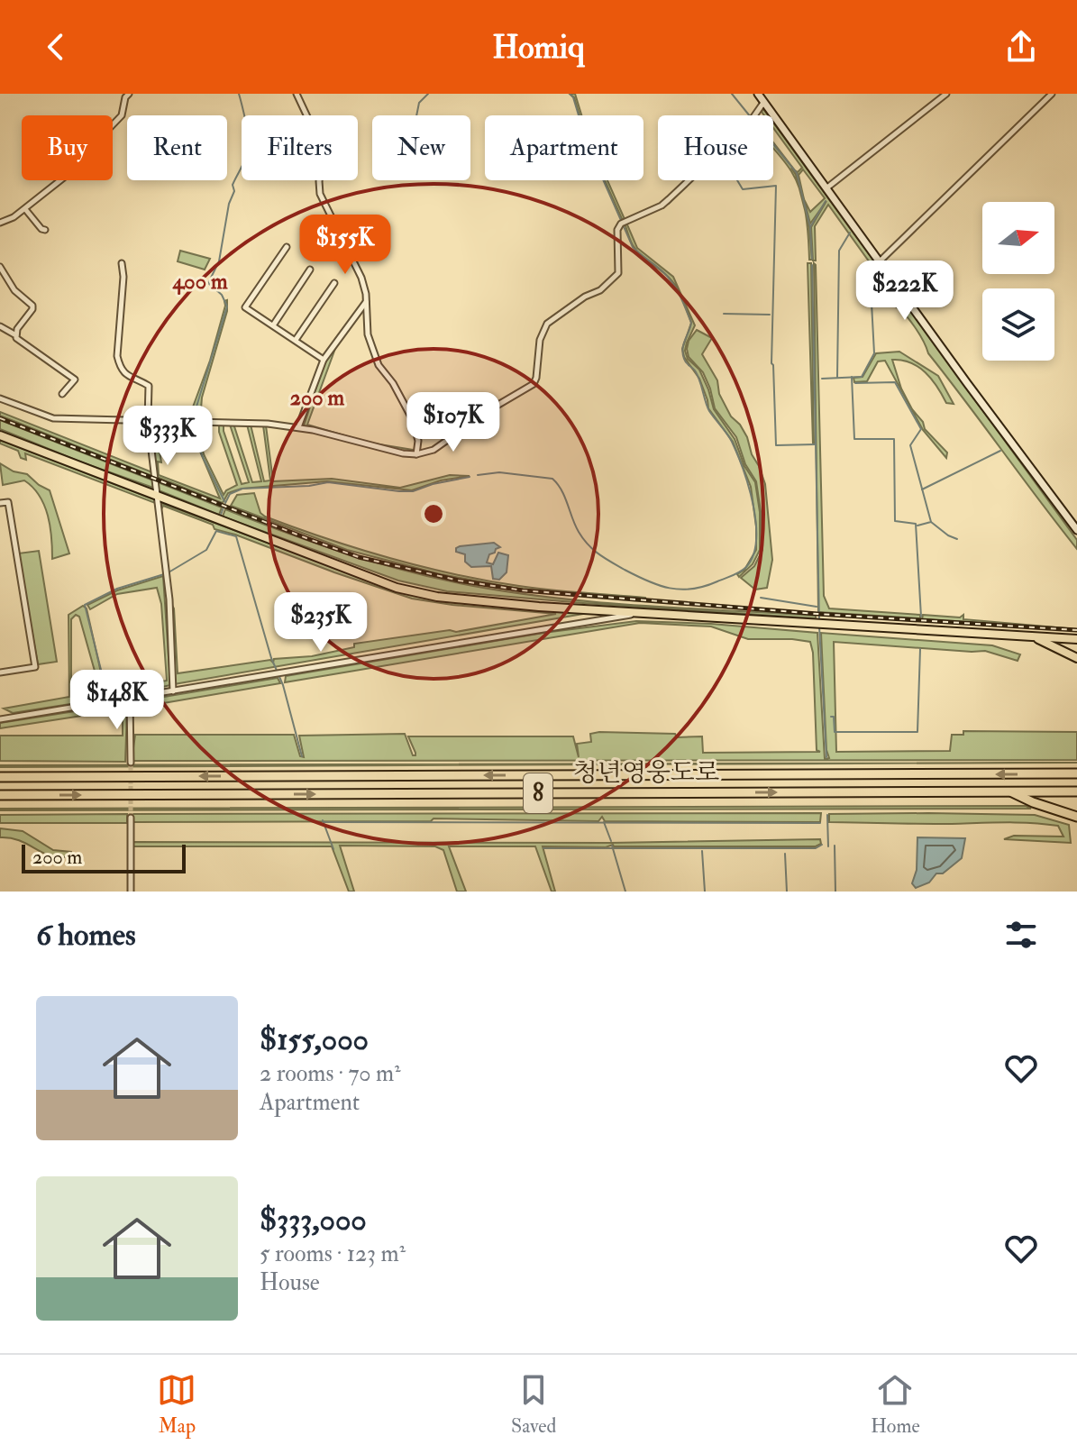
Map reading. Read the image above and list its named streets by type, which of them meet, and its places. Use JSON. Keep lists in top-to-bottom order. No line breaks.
{"streets":{"highway":["청년영웅도로","8"]},"scale_bar":"200 m","north":"right","page":{"header":"Homiq","chip":["Buy","Rent","Filters","New","Apartment","House"],"price":["$155K","$222K","$107K","$333K","$235K","$148K"],"scale":"200 m","heading":"6 homes","list":[{"name":"$155,000","note":"2 rooms · 70 m² · Apartment"},{"name":"$333,000","note":"5 rooms · 123 m² · House"}],"tabs":["Map","Saved","Home"]},"rings":["400 m","200 m"]}
